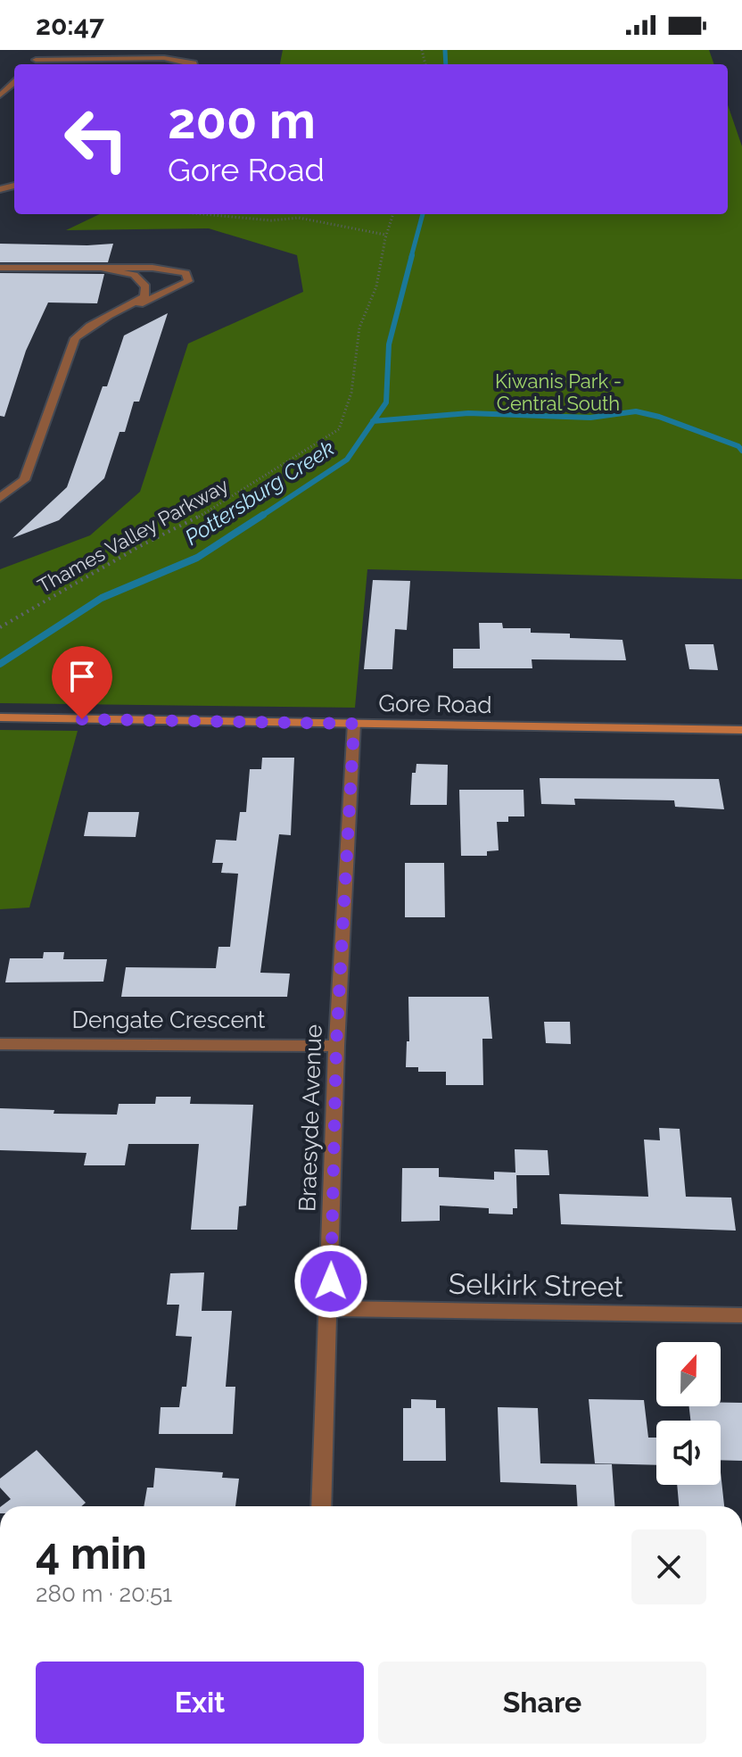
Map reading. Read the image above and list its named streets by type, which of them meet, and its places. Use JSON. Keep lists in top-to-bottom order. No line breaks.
{"streets":{"main road":["Gore Road"],"street":["Dengate Crescent","Braesyde Avenue","Selkirk Street"],"path":["Thames Valley Parkway"]},"crossings":[["Gore Road","Braesyde Avenue"],["Dengate Crescent","Braesyde Avenue"],["Braesyde Avenue","Selkirk Street"]],"water":["Pottersburg Creek"],"parks":["Kiwanis Park - Central South"],"north":"top","page":{"status":"20:47","turn":["200 m","Gore Road"],"heading":["4 min","280 m · 20:51"],"buttons":["Exit","Share"]}}
